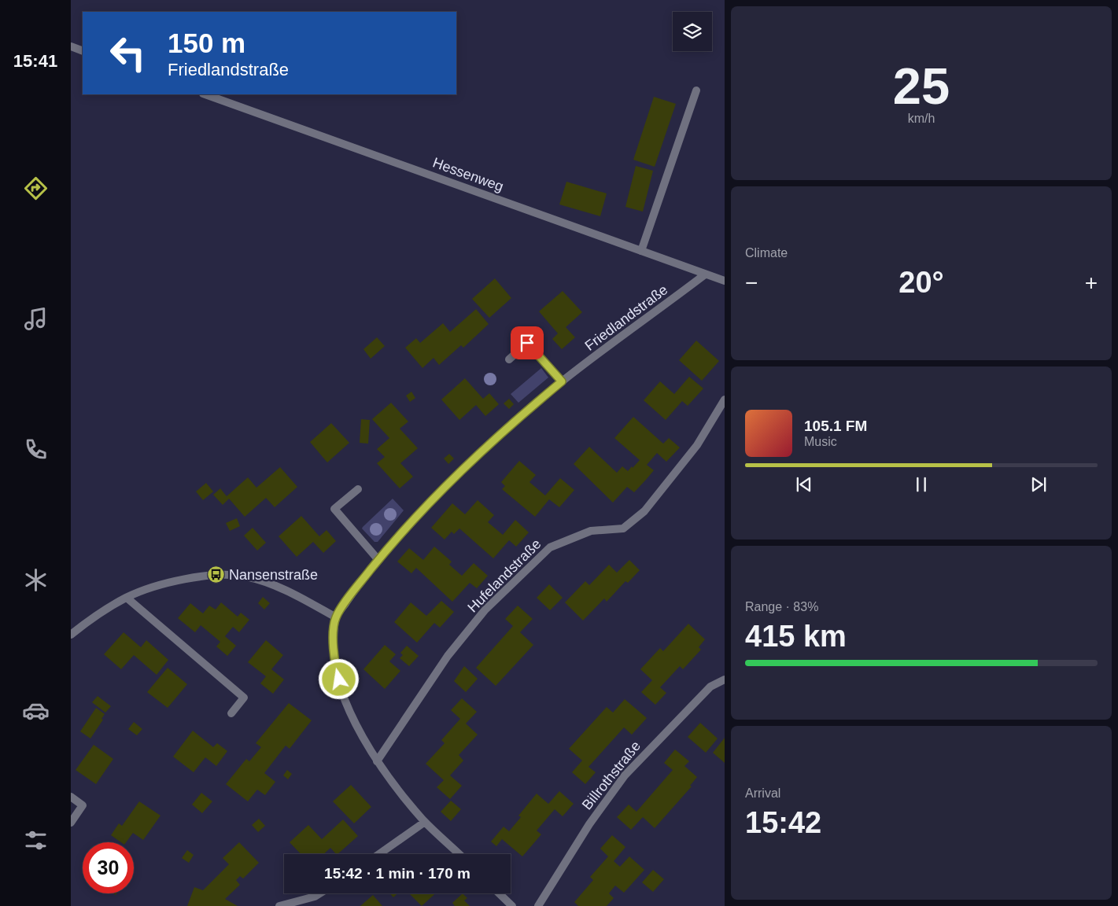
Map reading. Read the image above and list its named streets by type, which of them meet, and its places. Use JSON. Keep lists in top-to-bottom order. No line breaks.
{"streets":{"street":["Hessenweg","Friedlandstraße","Hufelandstraße","Billrothstraße"]},"crossings":[["Hessenweg","Friedlandstraße"],["Friedlandstraße","Hufelandstraße"]],"places":{"bus stop":["Nansenstraße"]},"page":{"tabs":"15:41","tile":[["25","km/h"],"Climate",["Range · 83%","415 km"],["Arrival","15:42"]],"turn":["150 m","Friedlandstraße"],"heat":["−","20°","+"],"song":["105.1 FM","Music"],"limit":"30","trip":"15:42 · 1 min · 170 m"}}
